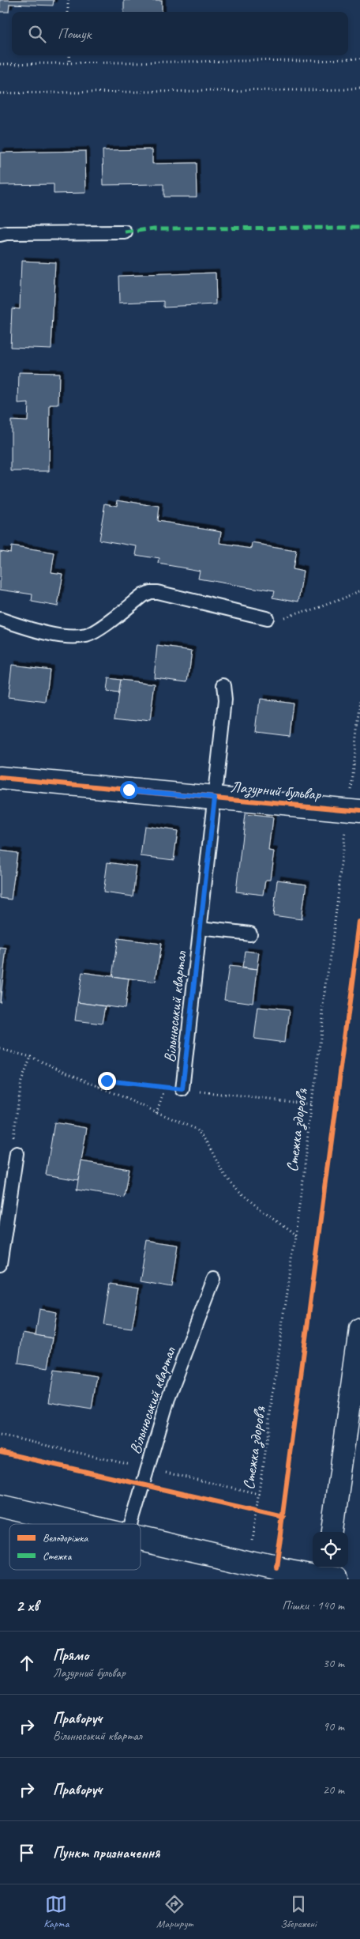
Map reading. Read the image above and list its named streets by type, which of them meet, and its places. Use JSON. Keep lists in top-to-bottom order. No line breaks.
{"streets":{"street":["Лазурний бульвар"],"lane":["Вільнюський квартал"],"path":["Стежка здоров’я"]},"crossings":[["Лазурний бульвар","Вільнюський квартал"],["Лазурний бульвар","Стежка здоров’я"]],"legend":["Велодоріжка","Стежка"],"page":{"search":"Пошук","heading":["2 хв","Пішки · 140 m"],"list":[["Прямо","Лазурний бульвар","30 m"],["Праворуч","Вільнюський квартал","90 m"],["Праворуч","20 m"],"Пункт призначення"],"nav":["Карта","Маршрут","Збережені"]}}
